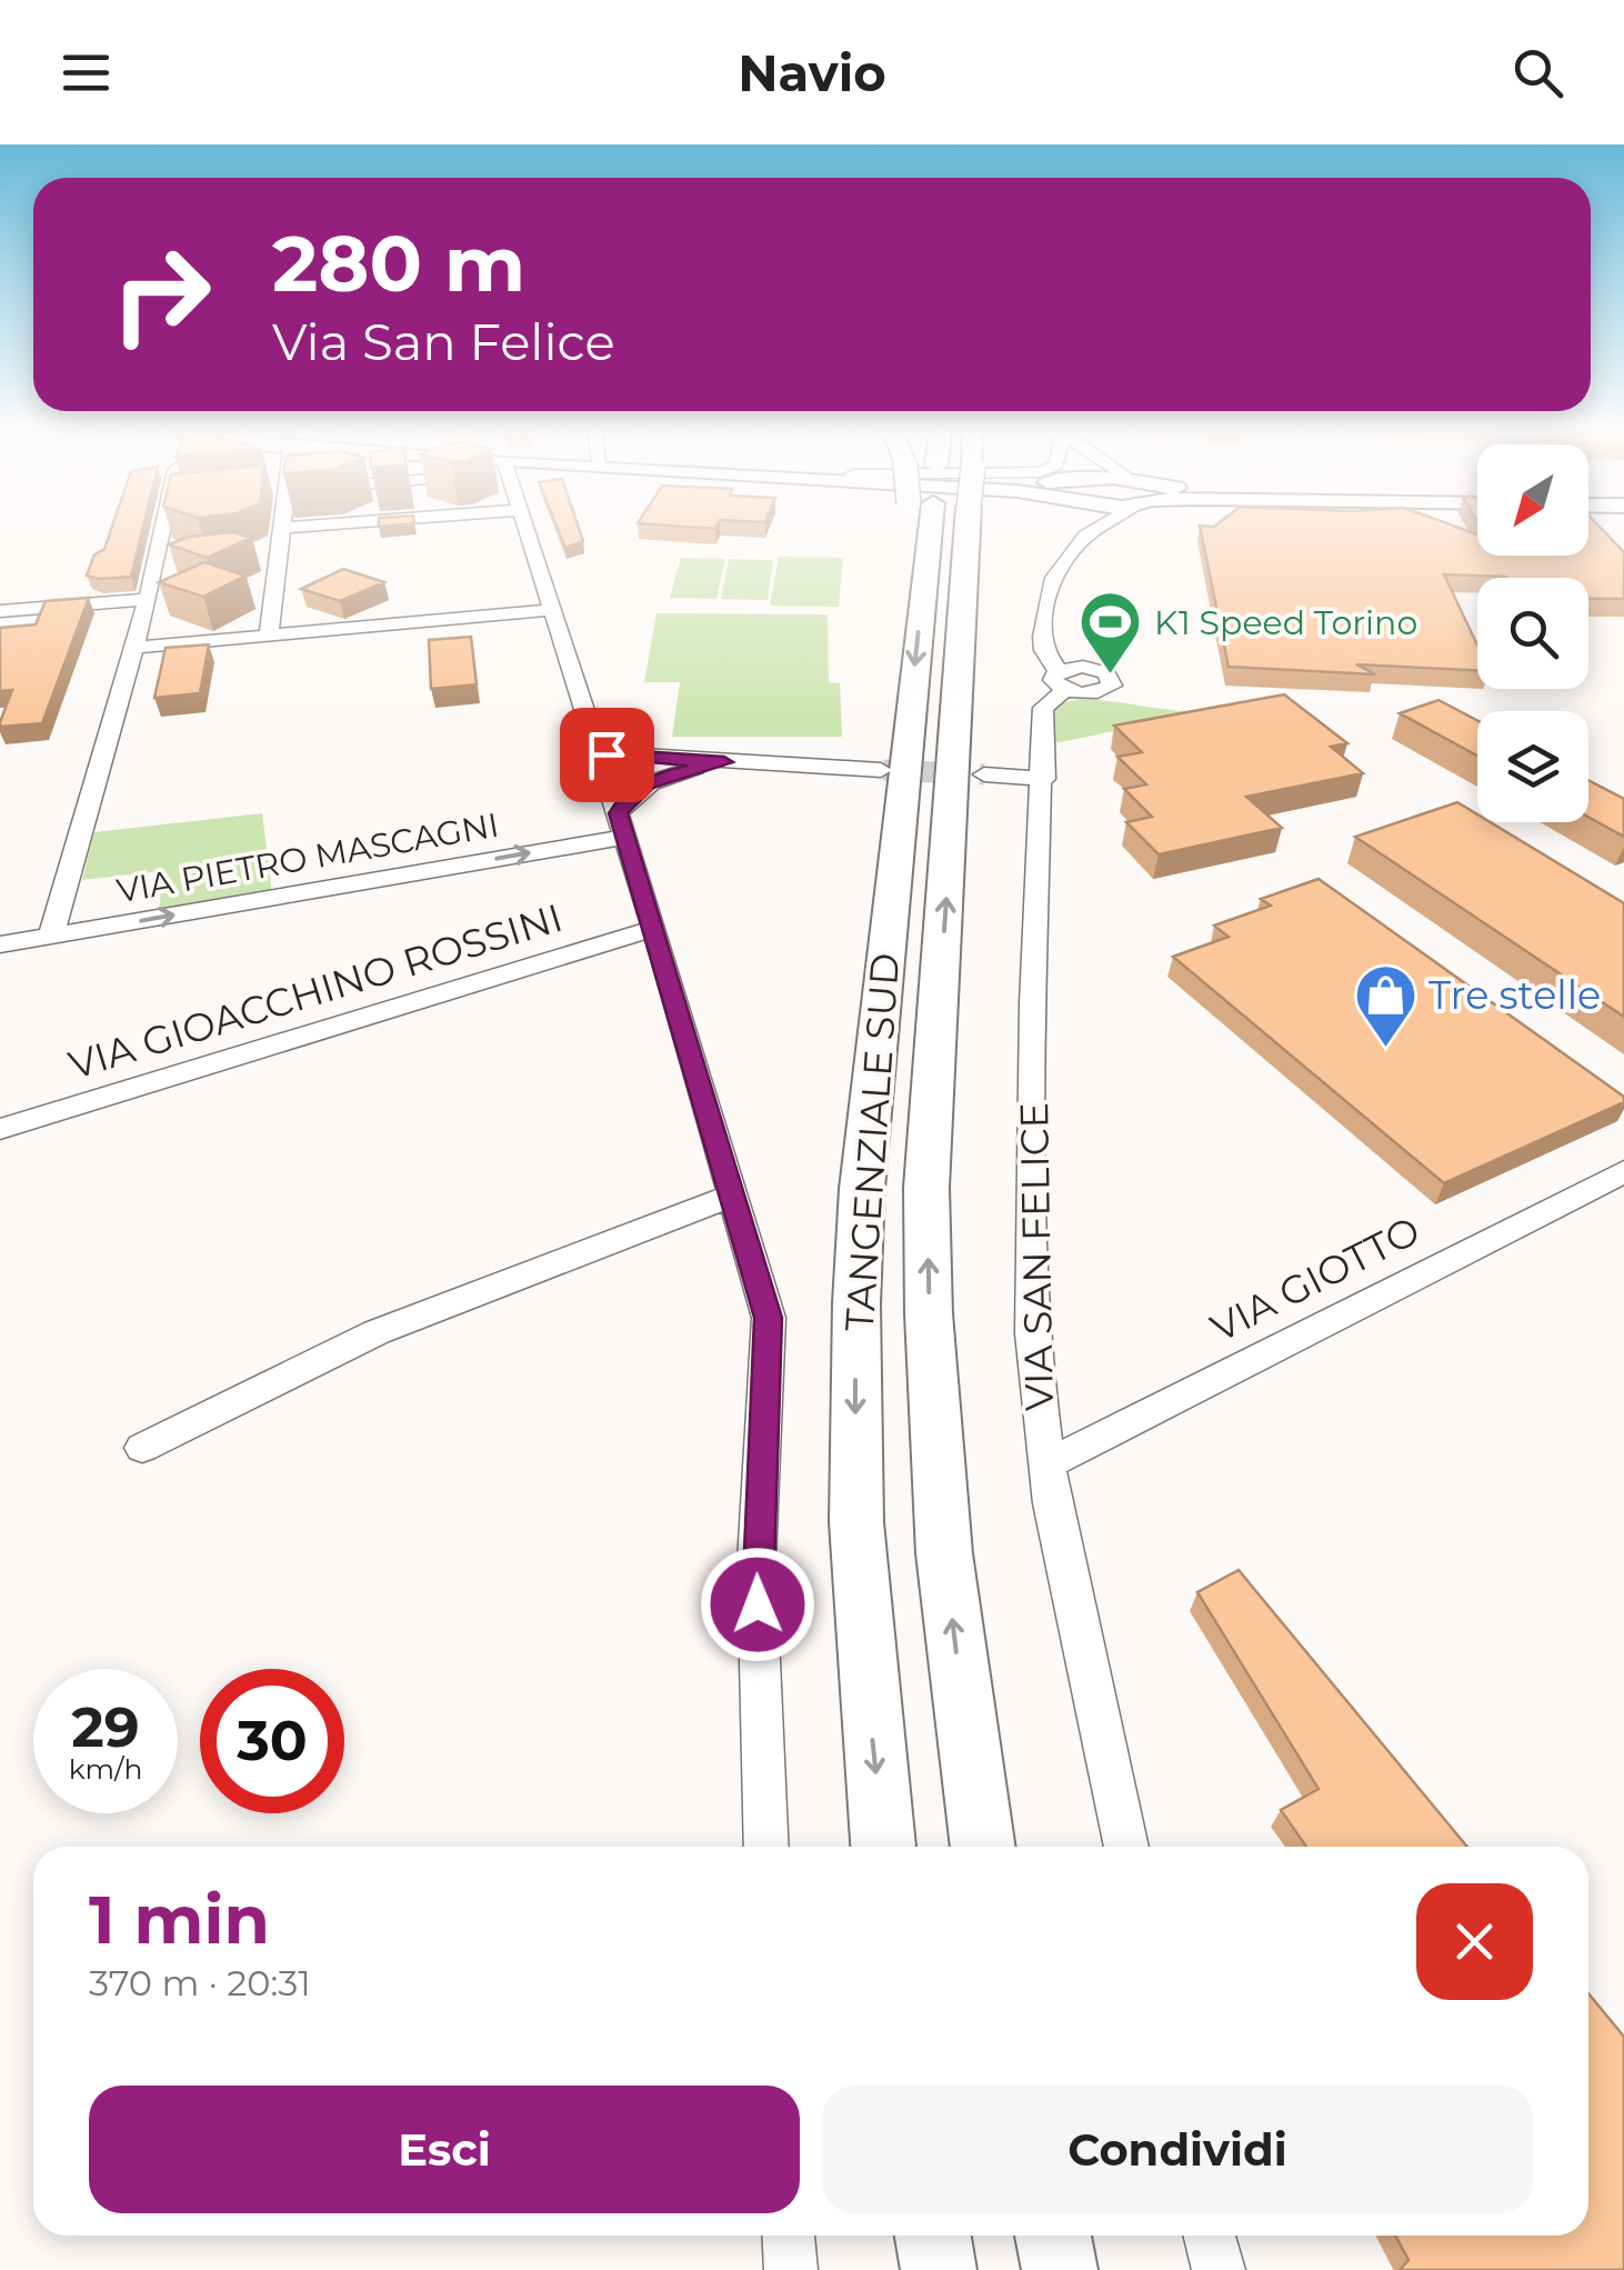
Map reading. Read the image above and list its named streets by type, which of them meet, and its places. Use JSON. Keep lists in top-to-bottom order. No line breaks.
{"streets":{"highway":["TANGENZIALE SUD"],"street":["VIA PIETRO MASCAGNI","VIA GIOACCHINO ROSSINI","VIA SAN FELICE","VIA GIOTTO"]},"crossings":[["VIA SAN FELICE","VIA GIOTTO"]],"places":{"sports":["K1 Speed Torino"],"shop":["Tre stelle"]},"north":"bottom left","page":{"header":"Navio","turn":["280 m","Via San Felice"],"speed":"29 km/h","limit":"30","heading":["1 min","370 m · 20:31"],"buttons":["Esci","Condividi"]}}
